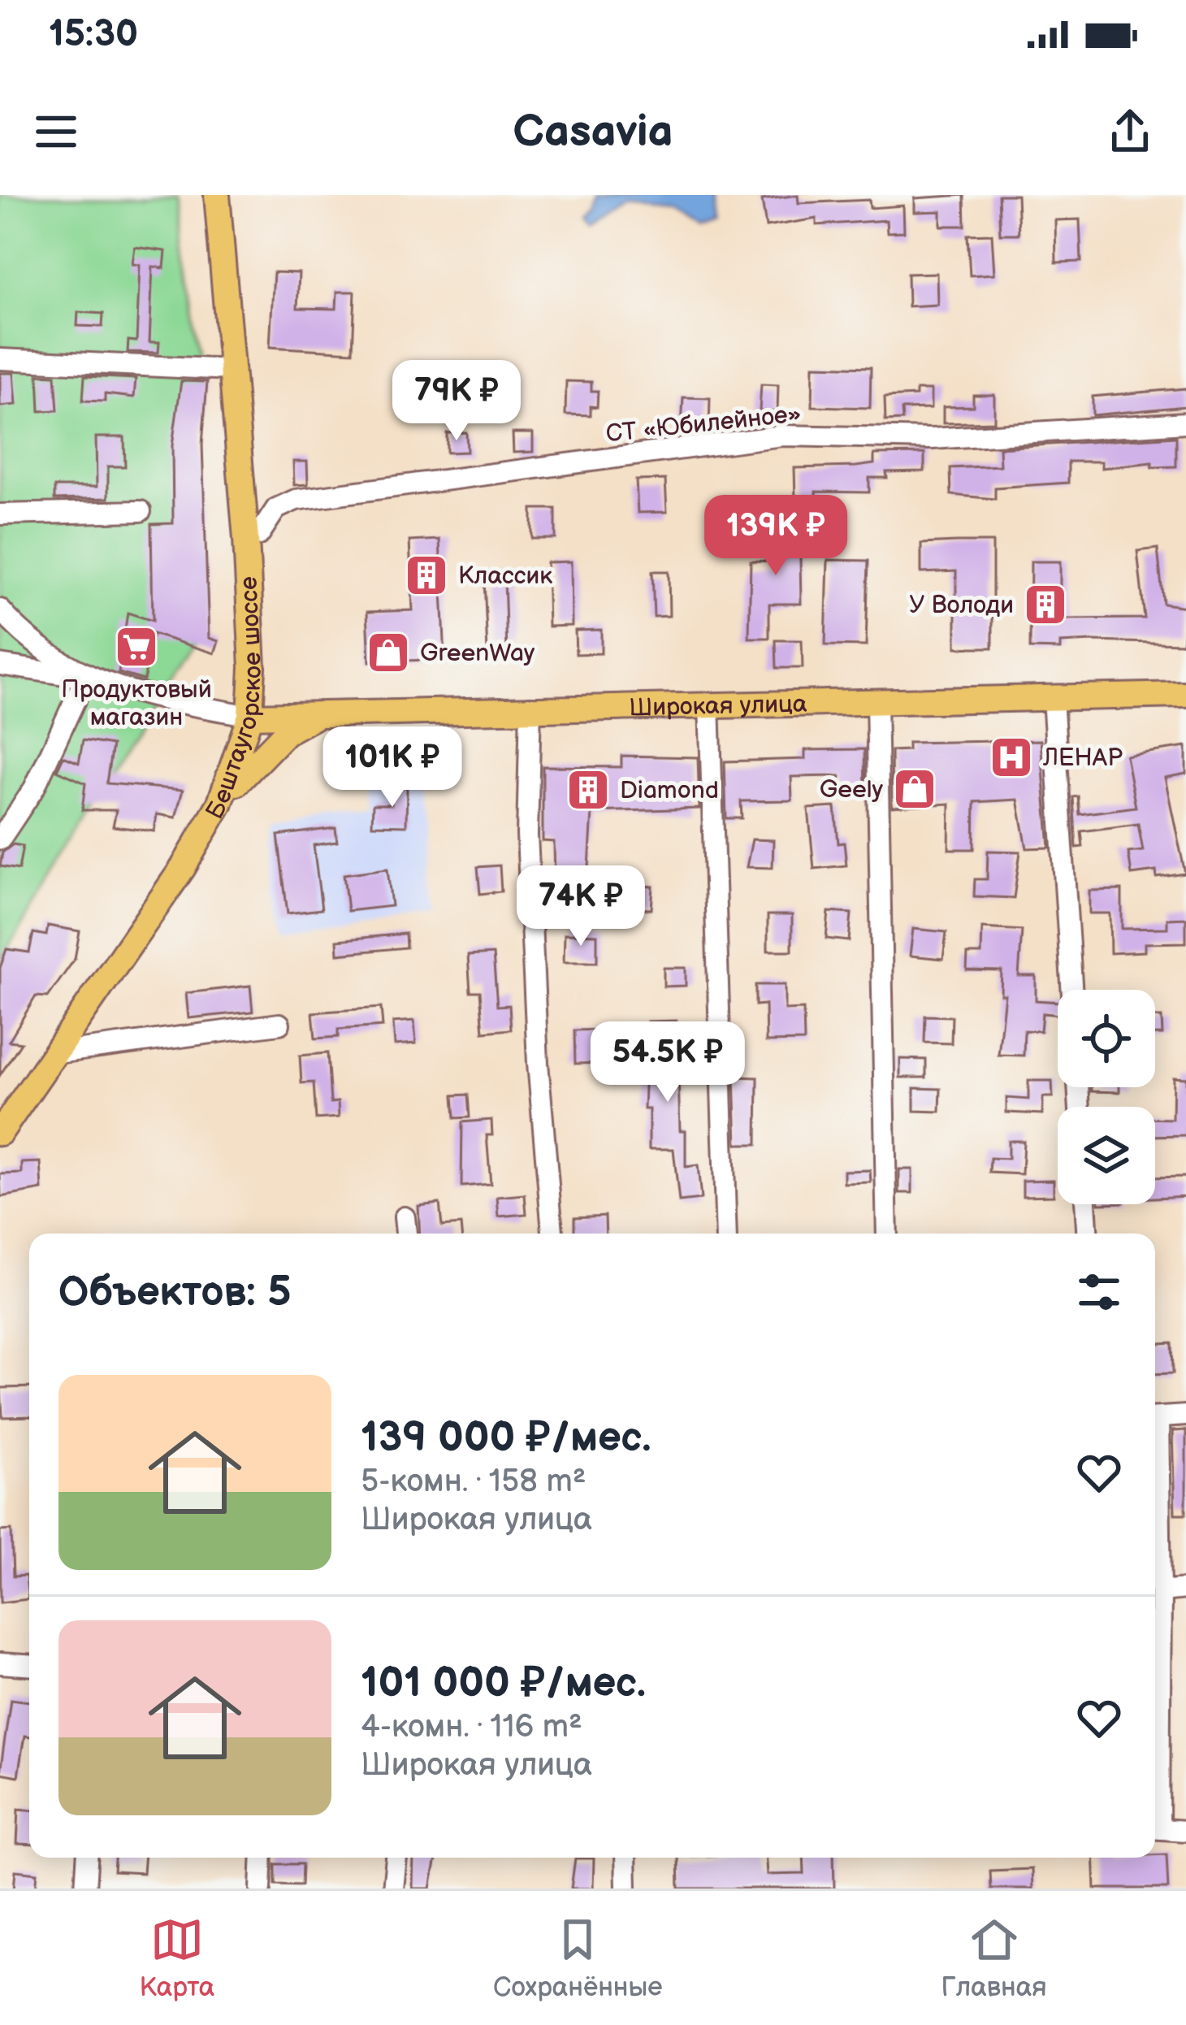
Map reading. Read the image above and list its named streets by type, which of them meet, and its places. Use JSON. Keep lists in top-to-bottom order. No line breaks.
{"streets":{"main road":["Бештаугорское шоссе","Широкая улица"],"street":["СТ «Юбилейное»"]},"crossings":[["СТ «Юбилейное»","Бештаугорское шоссе"],["Бештаугорское шоссе","Широкая улица"]],"places":{"building":["Классик","У Володи","Diamond"],"supermarket":["Продуктовый магазин"],"shop":["GreenWay","Geely"],"hospital":["ЛЕНАР"]},"page":{"status":"15:30","header":"Casavia","price":["79K ₽","139K ₽","101K ₽","74K ₽","54.5K ₽"],"heading":"Объектов: 5","list":[{"name":"139 000 ₽/мес.","note":"5-комн. · 158 m² · Широкая улица"},{"name":"101 000 ₽/мес.","note":"4-комн. · 116 m² · Широкая улица"}],"tabs":["Карта","Сохранённые","Главная"]}}
